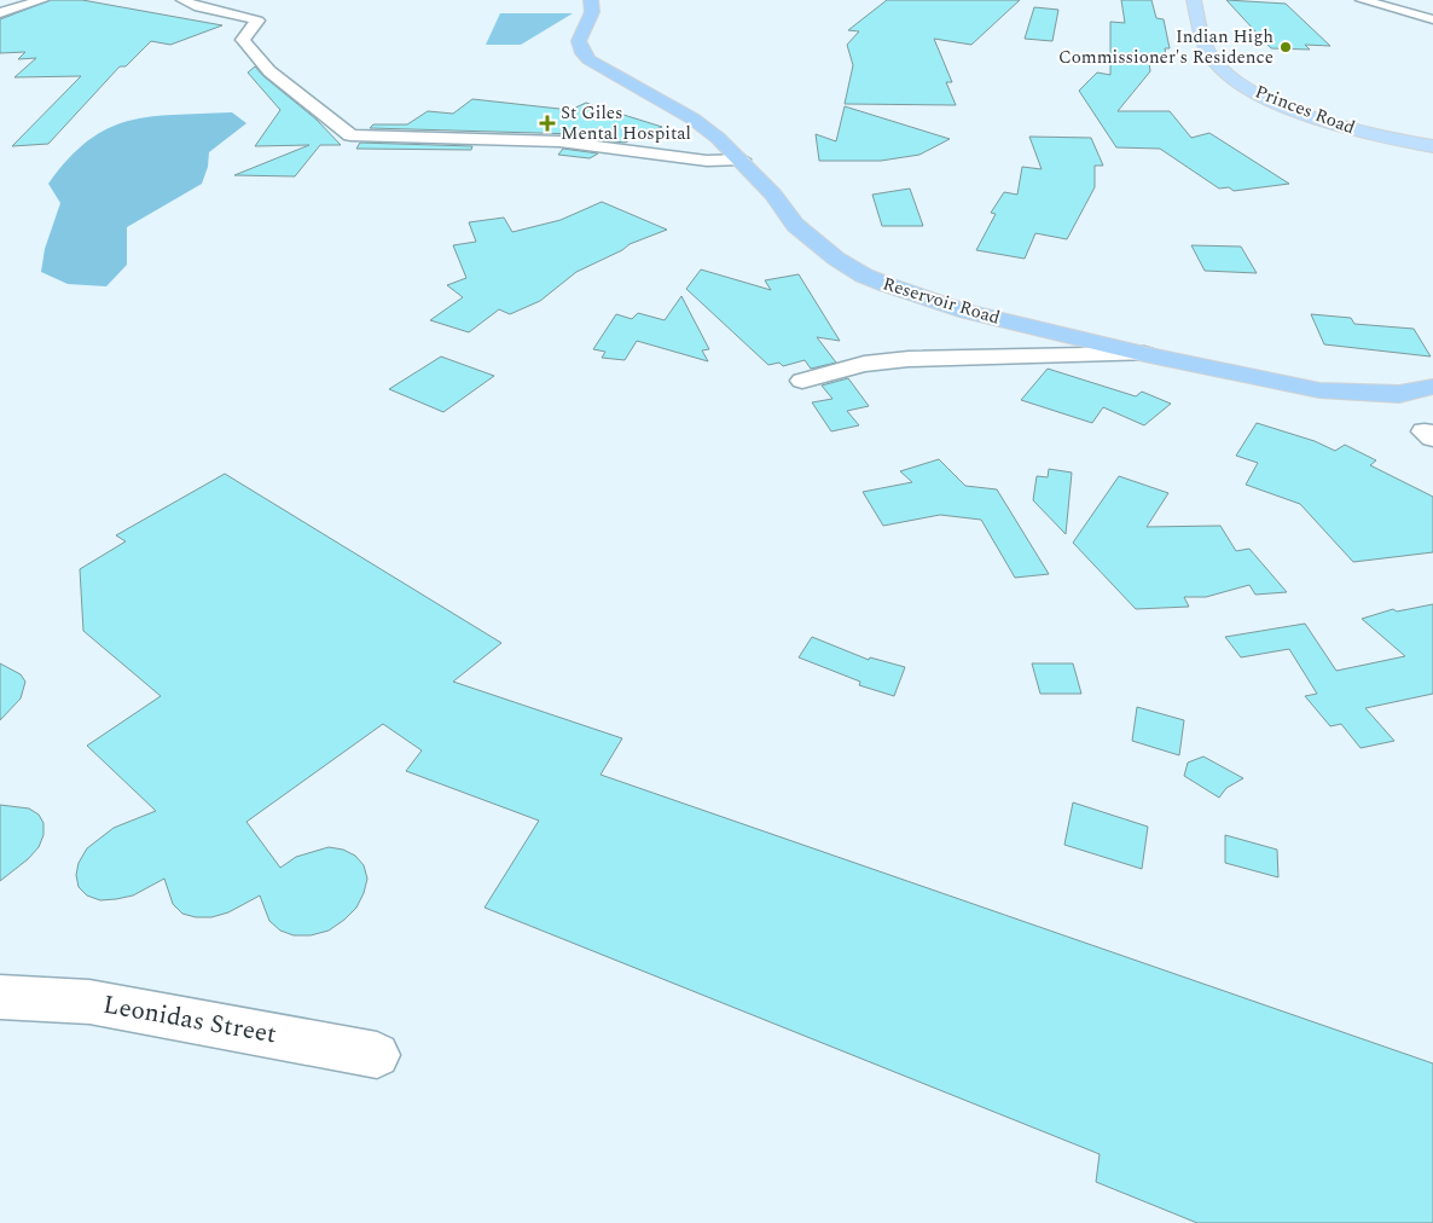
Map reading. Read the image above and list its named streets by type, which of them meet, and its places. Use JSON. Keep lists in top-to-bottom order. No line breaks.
{"streets":{"highway":["Reservoir Road"],"main road":["Princes Road"],"street":["Leonidas Street"]},"places":{"other":["Indian High Commissioner's Residence"],"health":["St Giles Mental Hospital"]}}
